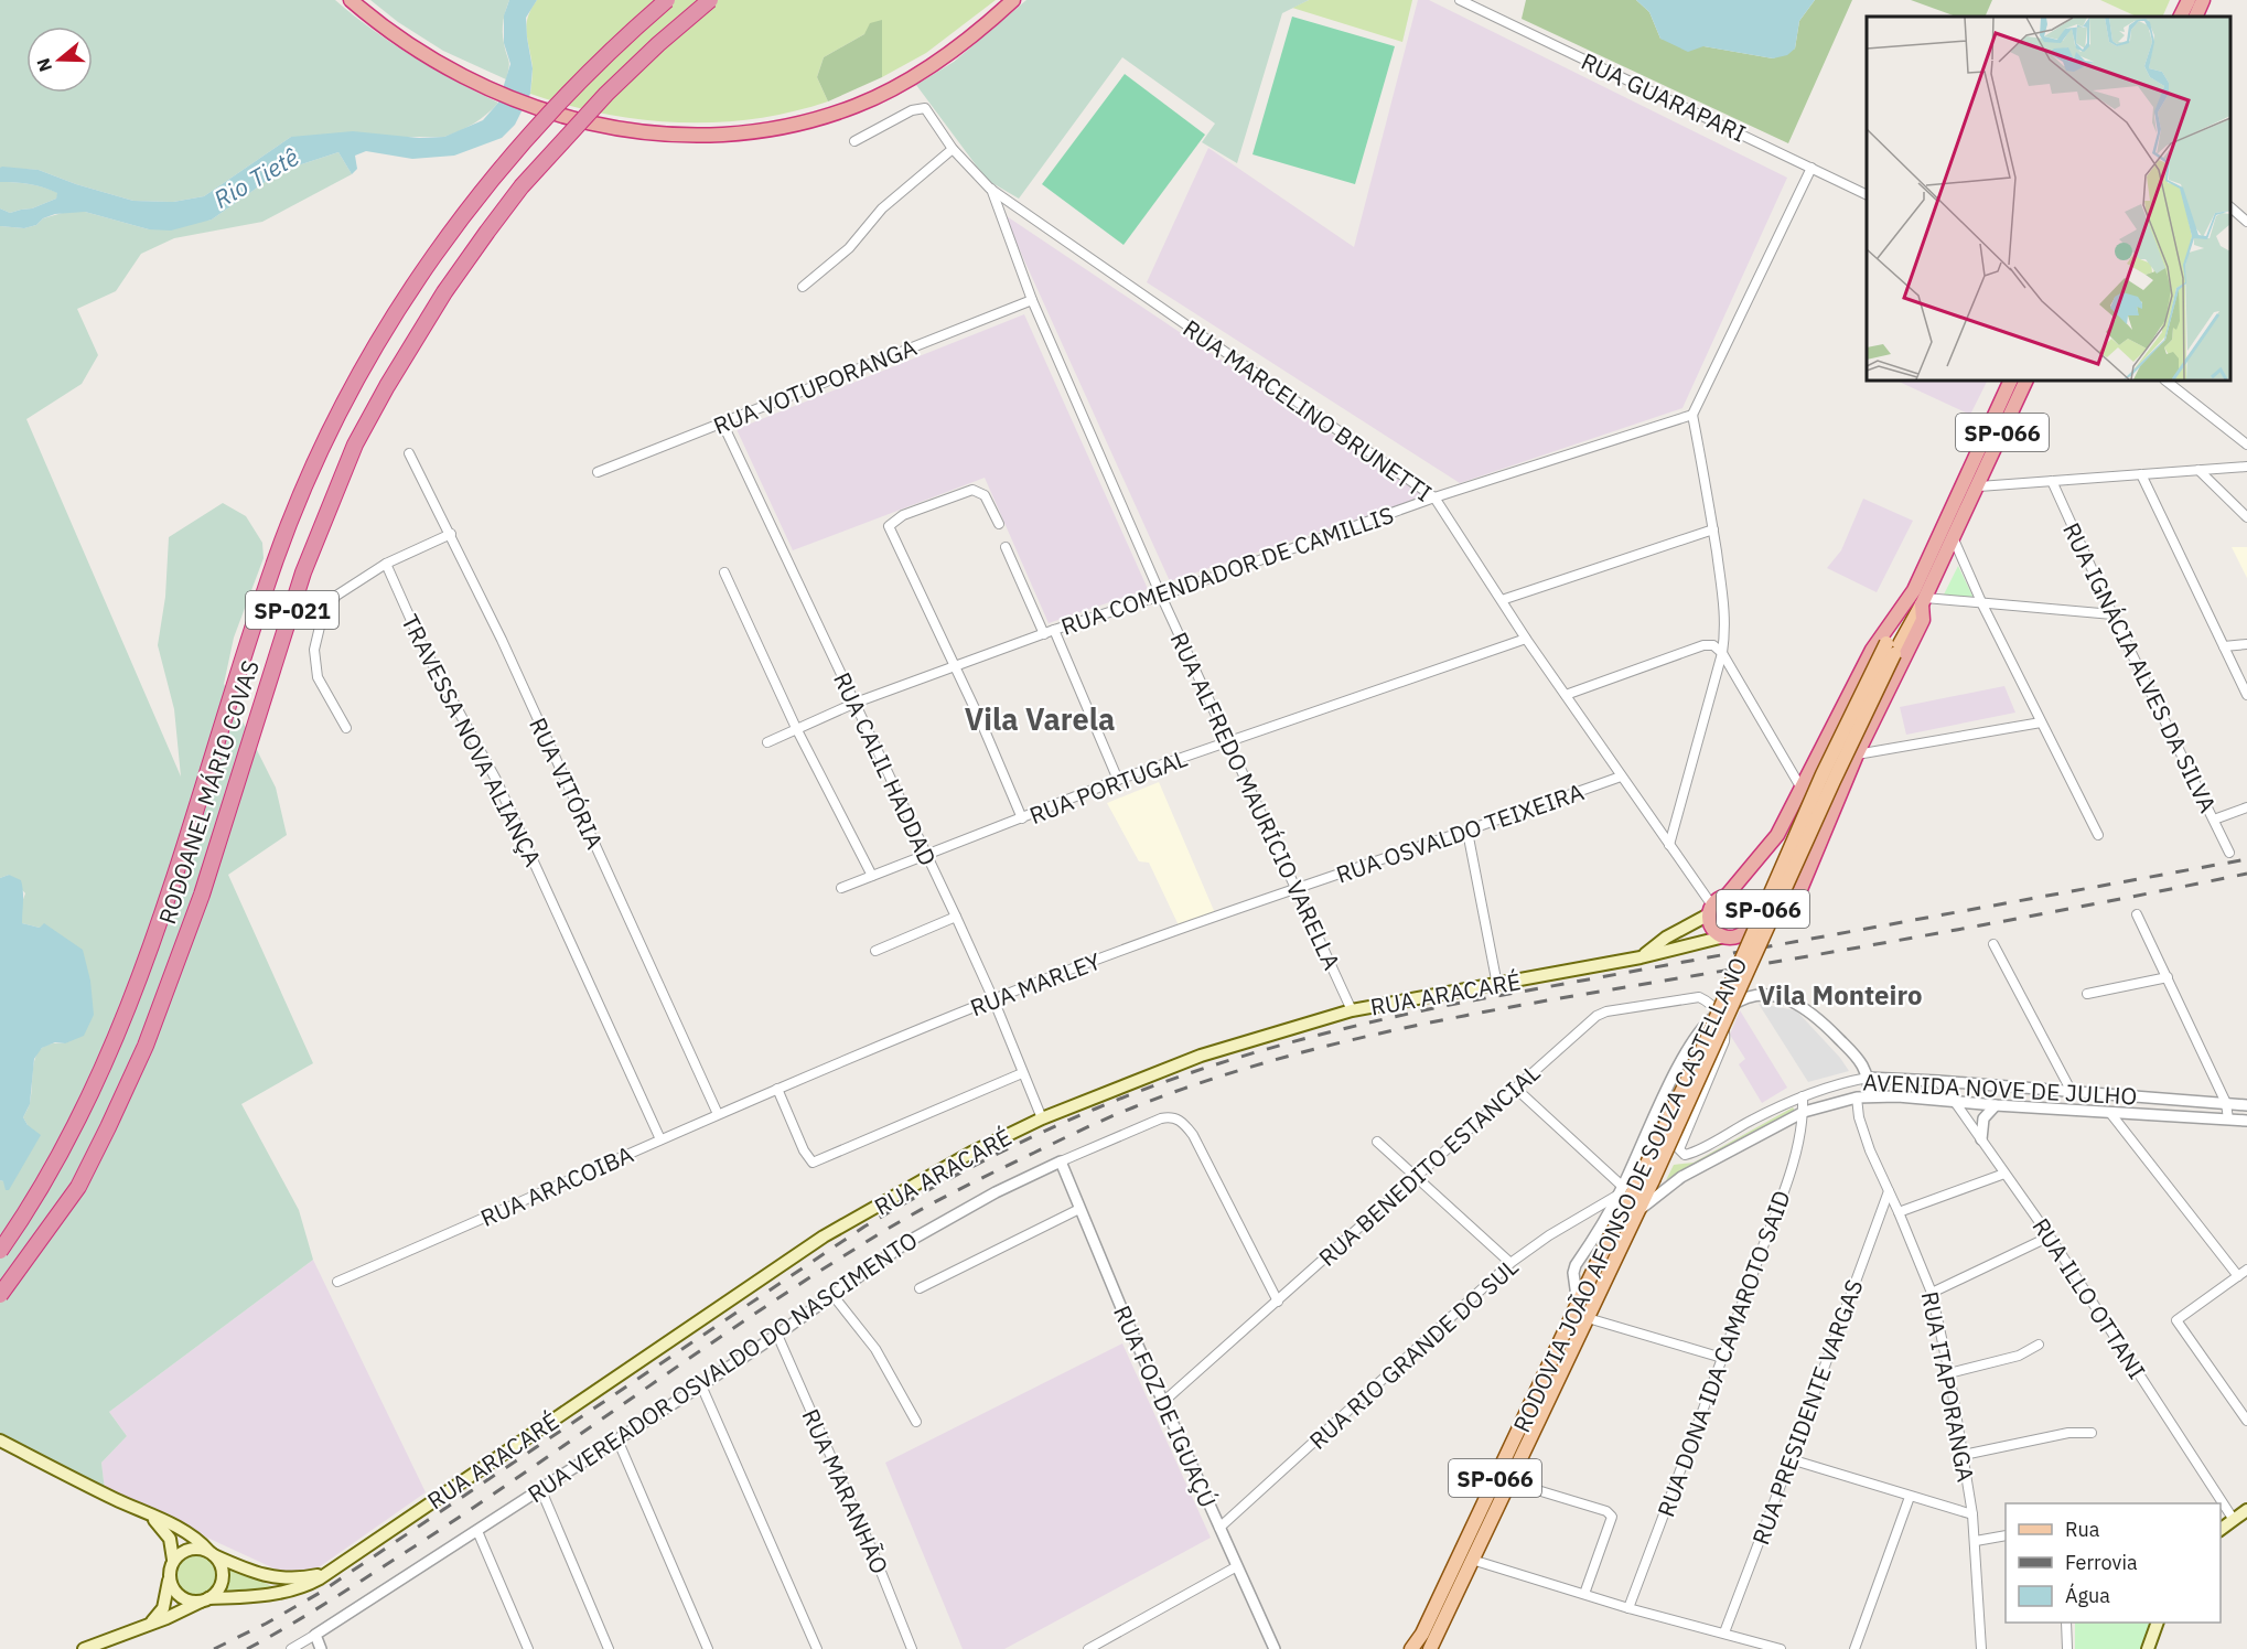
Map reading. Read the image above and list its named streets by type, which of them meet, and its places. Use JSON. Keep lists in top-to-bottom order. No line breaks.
{"streets":{"highway":["SP-066","SP-021","RODOANEL MÁRIO COVAS","RODOVIA JOÃO AFONSO DE SOUZA CASTELLANO"],"main road":["RUA ARACARÉ"],"street":["RUA GUARAPARI","RUA VOTUPORANGA","RUA MARCELINO BRUNETTI","RUA COMENDADOR DE CAMILLIS","RUA IGNÁCIA ALVES DA SILVA","TRAVESSA NOVA ALIANÇA","RUA CALIL HADDAD","RUA VITÓRIA","RUA PORTUGAL","RUA ALFREDO MAURÍCIO VARELLA","RUA OSVALDO TEIXEIRA","RUA MARLEY","AVENIDA NOVE DE JULHO","RUA BENEDITO ESTANCIAL","RUA ARACOIBA","RUA ILLO OTTANI","RUA RIO GRANDE DO SUL","RUA DONA IDA CAMAROTO SAID","RUA VEREADOR OSVALDO DO NASCIMENTO","RUA ITAPORANGA","RUA FOZ DE IGUAÇÚ","RUA PRESIDENTE VARGAS","RUA MARANHÃO"]},"crossings":[["RUA VOTUPORANGA","RUA CALIL HADDAD"],["RUA VOTUPORANGA","RUA ALFREDO MAURÍCIO VARELLA"],["RUA MARCELINO BRUNETTI","RUA COMENDADOR DE CAMILLIS"],["RUA MARCELINO BRUNETTI","RUA PORTUGAL"],["RUA MARCELINO BRUNETTI","RUA ALFREDO MAURÍCIO VARELLA"],["RUA MARCELINO BRUNETTI","RUA OSVALDO TEIXEIRA"],["RUA MARCELINO BRUNETTI","RUA ARACARÉ"],["RUA COMENDADOR DE CAMILLIS","RUA CALIL HADDAD"],["RUA COMENDADOR DE CAMILLIS","RUA ALFREDO MAURÍCIO VARELLA"],["TRAVESSA NOVA ALIANÇA","RUA ARACOIBA"],["RUA CALIL HADDAD","RUA PORTUGAL"],["RUA CALIL HADDAD","RUA MARLEY"],["RUA CALIL HADDAD","RUA ARACARÉ"],["RUA VITÓRIA","RUA ARACOIBA"],["RUA PORTUGAL","RUA ALFREDO MAURÍCIO VARELLA"],["RUA ALFREDO MAURÍCIO VARELLA","RUA OSVALDO TEIXEIRA"],["RUA ALFREDO MAURÍCIO VARELLA","RUA MARLEY"],["RUA ALFREDO MAURÍCIO VARELLA","RUA ARACARÉ"],["RUA OSVALDO TEIXEIRA","RUA MARLEY"],["RUA MARLEY","RUA ARACOIBA"],["AVENIDA NOVE DE JULHO","RUA BENEDITO ESTANCIAL"],["AVENIDA NOVE DE JULHO","RODOVIA JOÃO AFONSO DE SOUZA CASTELLANO"],["AVENIDA NOVE DE JULHO","RUA ILLO OTTANI"],["AVENIDA NOVE DE JULHO","RUA DONA IDA CAMAROTO SAID"],["AVENIDA NOVE DE JULHO","RUA ITAPORANGA"],["RUA BENEDITO ESTANCIAL","RUA VEREADOR OSVALDO DO NASCIMENTO"],["RUA BENEDITO ESTANCIAL","RUA FOZ DE IGUAÇÚ"],["RUA RIO GRANDE DO SUL","RUA FOZ DE IGUAÇÚ"],["RUA VEREADOR OSVALDO DO NASCIMENTO","RUA FOZ DE IGUAÇÚ"],["RUA VEREADOR OSVALDO DO NASCIMENTO","RUA MARANHÃO"],["RUA ITAPORANGA","RUA PRESIDENTE VARGAS"]],"districts":["Vila Varela","Vila Monteiro"],"water":["Rio Tietê"],"legend":["Rua","Ferrovia","Água"],"north":"left"}
